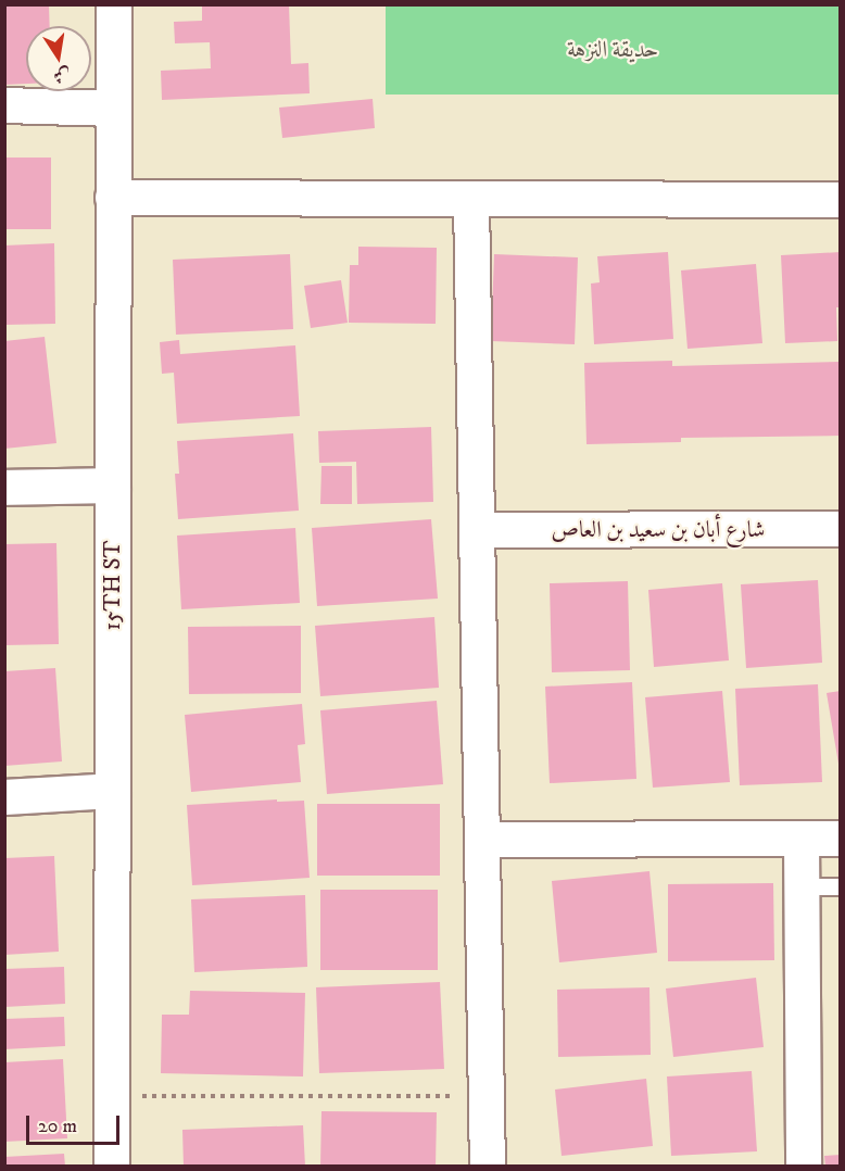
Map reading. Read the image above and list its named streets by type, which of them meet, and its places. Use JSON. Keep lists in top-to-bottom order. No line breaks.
{"streets":{"street":["شارع أبان بن سعيد بن العاص","15TH ST"]},"parks":["حديقة النزهة"],"scale_bar":"20 m","north":"bottom"}
